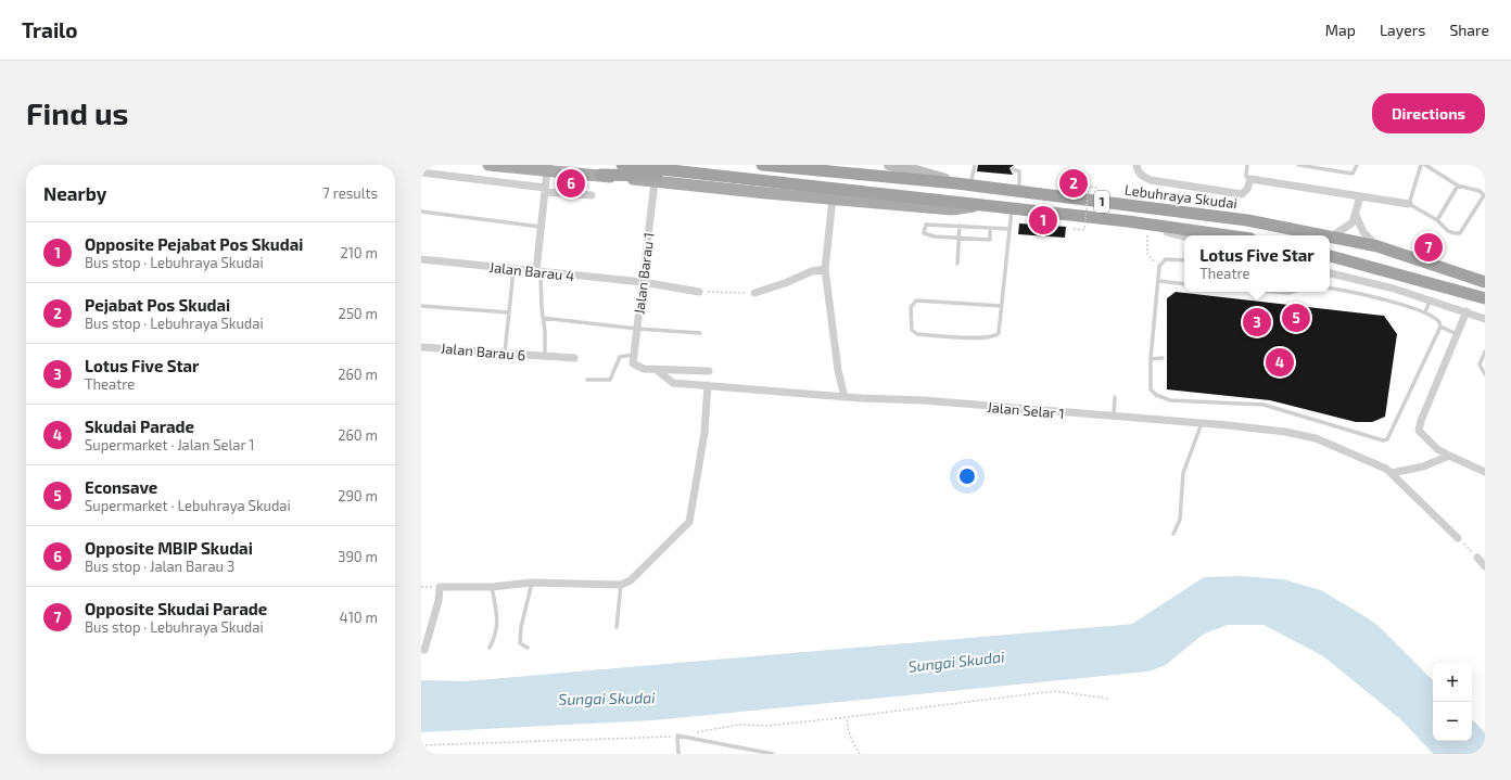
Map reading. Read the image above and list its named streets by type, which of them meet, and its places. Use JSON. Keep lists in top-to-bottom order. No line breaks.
{"streets":{"highway":["Lebuhraya Skudai","1"],"street":["Jalan Barau 4","Jalan Barau 1","Jalan Barau 6","Jalan Selar 1"]},"crossings":[["Jalan Barau 4","Jalan Barau 1"]],"water":["Sungai Skudai"],"page":{"header":"Trailo","nav":["Map","Layers","Share"],"buttons":"Directions","title":"Find us","heading":["Nearby","7 results"],"pins":["2","6","1","7","5","3","4"],"list":[{"mark":"1","name":"Opposite Pejabat Pos Skudai","note":"Bus stop · Lebuhraya Skudai","value":"210 m"},{"mark":"2","name":"Pejabat Pos Skudai","note":"Bus stop · Lebuhraya Skudai","value":"250 m"},{"mark":"3","name":"Lotus Five Star","note":"Theatre","value":"260 m"},{"mark":"4","name":"Skudai Parade","note":"Supermarket · Jalan Selar 1","value":"260 m"},{"mark":"5","name":"Econsave","note":"Supermarket · Lebuhraya Skudai","value":"290 m"},{"mark":"6","name":"Opposite MBIP Skudai","note":"Bus stop · Jalan Barau 3","value":"390 m"},{"mark":"7","name":"Opposite Skudai Parade","note":"Bus stop · Lebuhraya Skudai","value":"410 m"}],"popup":["Lotus Five Star","Theatre"],"map_buttons":["+","−"]}}
